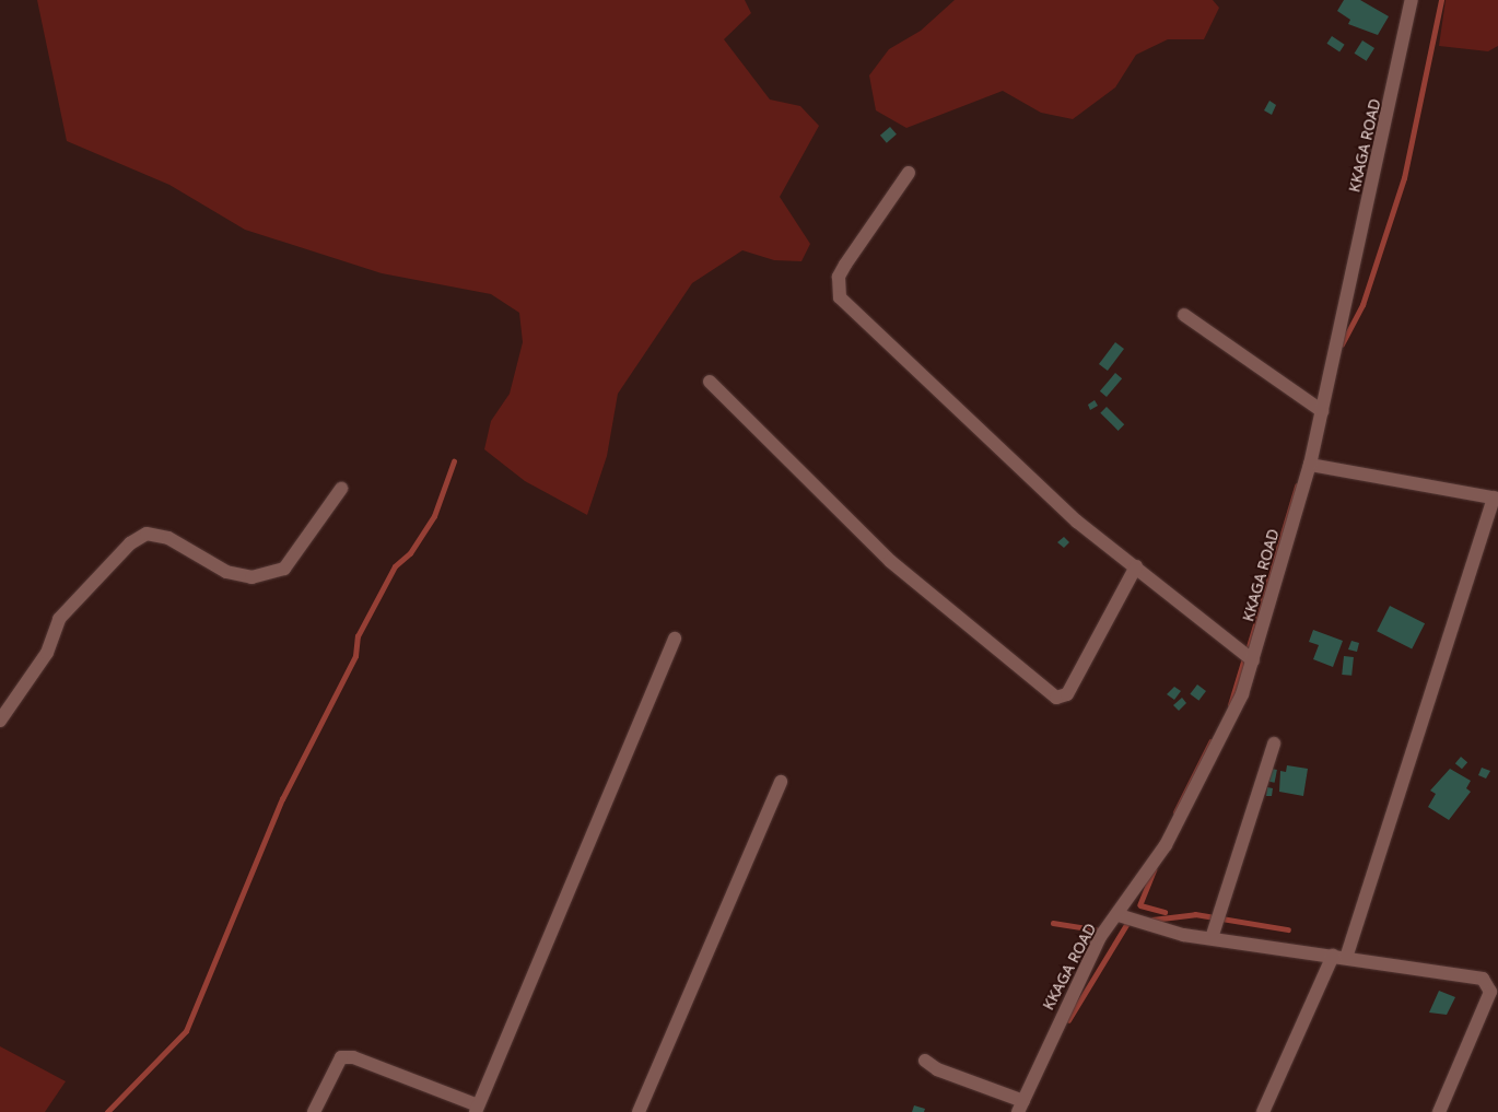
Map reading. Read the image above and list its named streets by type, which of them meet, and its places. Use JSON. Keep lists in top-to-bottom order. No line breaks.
{"streets":{"street":["KKAGA ROAD"]}}
